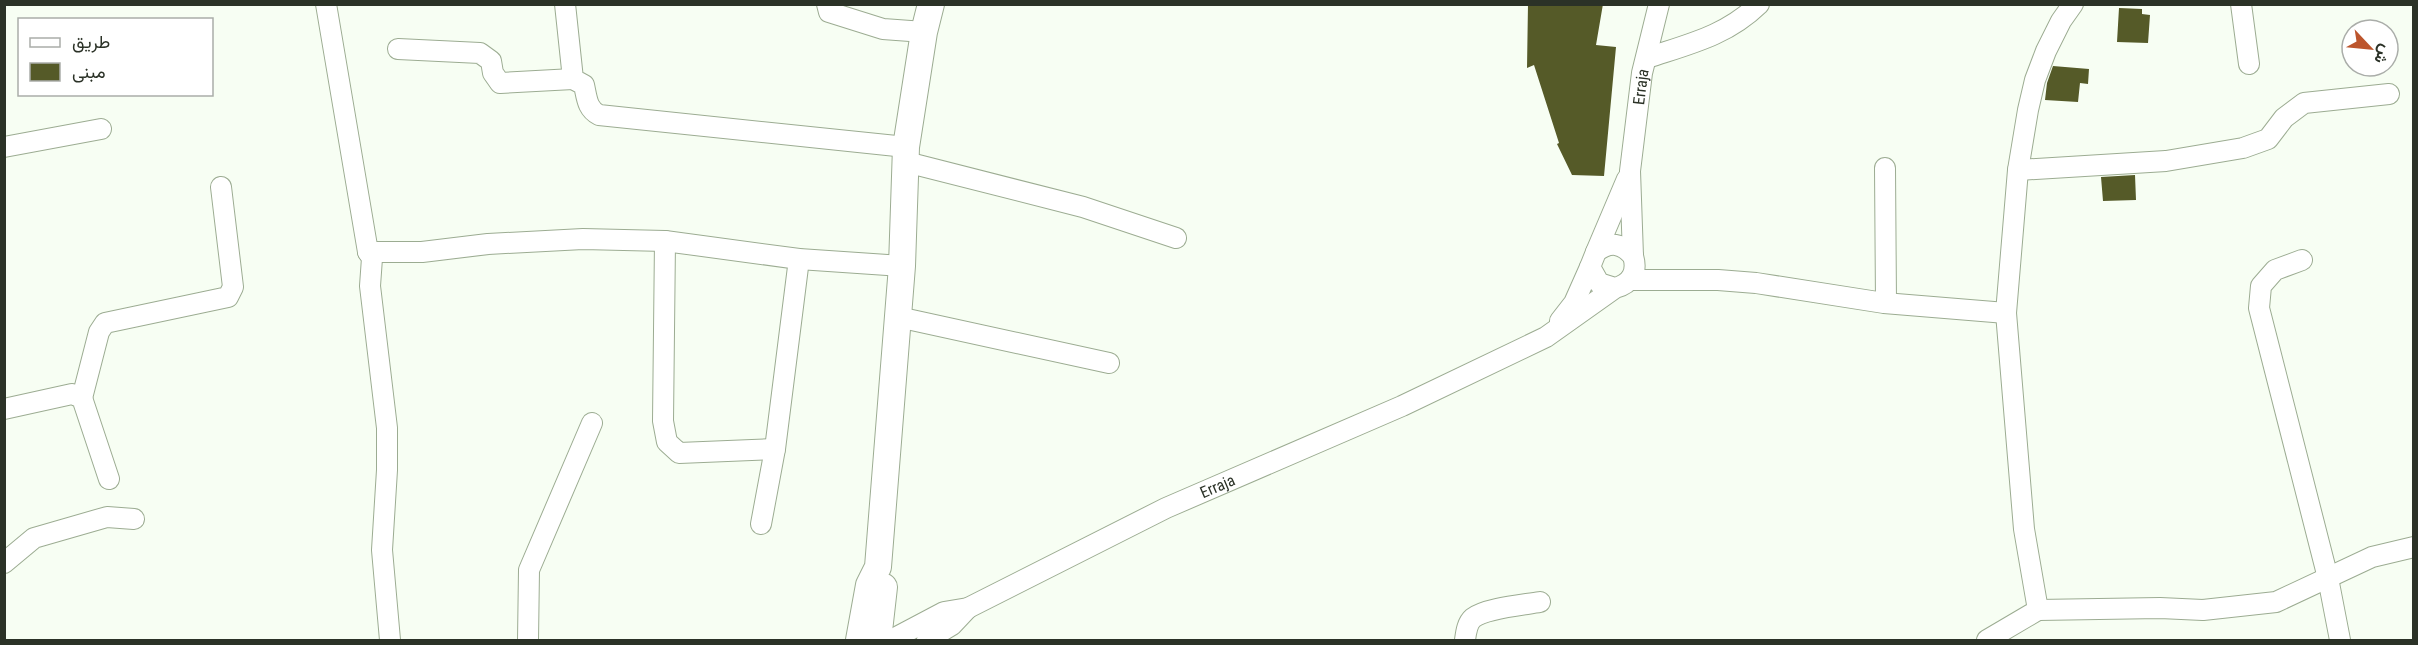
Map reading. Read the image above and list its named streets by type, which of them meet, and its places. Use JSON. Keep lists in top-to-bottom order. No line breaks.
{"streets":{"street":["Erraja"]},"legend":["طريق","مبنى"],"north":"bottom right"}
